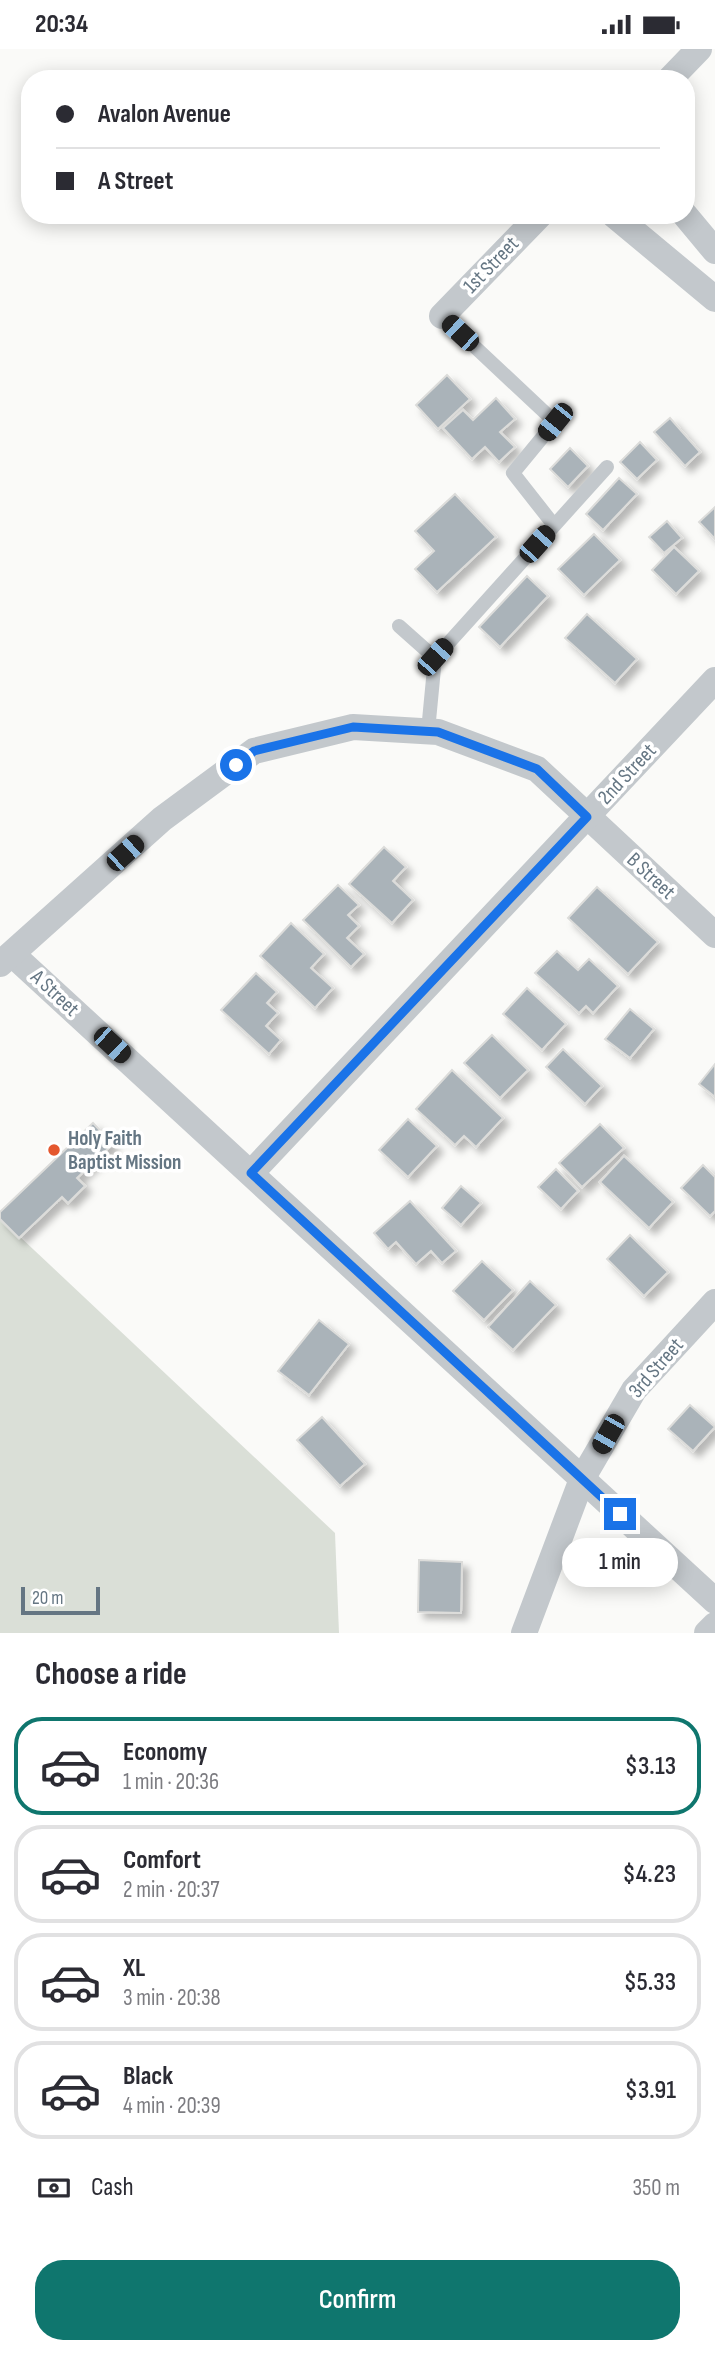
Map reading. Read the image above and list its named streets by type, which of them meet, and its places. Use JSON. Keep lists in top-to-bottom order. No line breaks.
{"streets":{"street":["1st Street","2nd Street","B Street","A Street","3rd Street"]},"crossings":[["2nd Street","B Street"],["2nd Street","A Street"],["B Street","A Street"],["A Street","3rd Street"]],"places":["Holy Faith Baptist Mission"],"scale_bar":"20 m","page":{"status":"20:34","banner":["Avalon Avenue","A Street"],"bubble":"1 min","scale":"20 m","heading":"Choose a ride","list":[{"name":"Economy","note":"1 min · 20:36","value":"$3.13"},{"name":"Comfort","note":"2 min · 20:37","value":"$4.23"},{"name":"XL","note":"3 min · 20:38","value":"$5.33"},{"name":"Black","note":"4 min · 20:39","value":"$3.91"}],"pay":["Cash","350 m"],"buttons":"Confirm"}}
